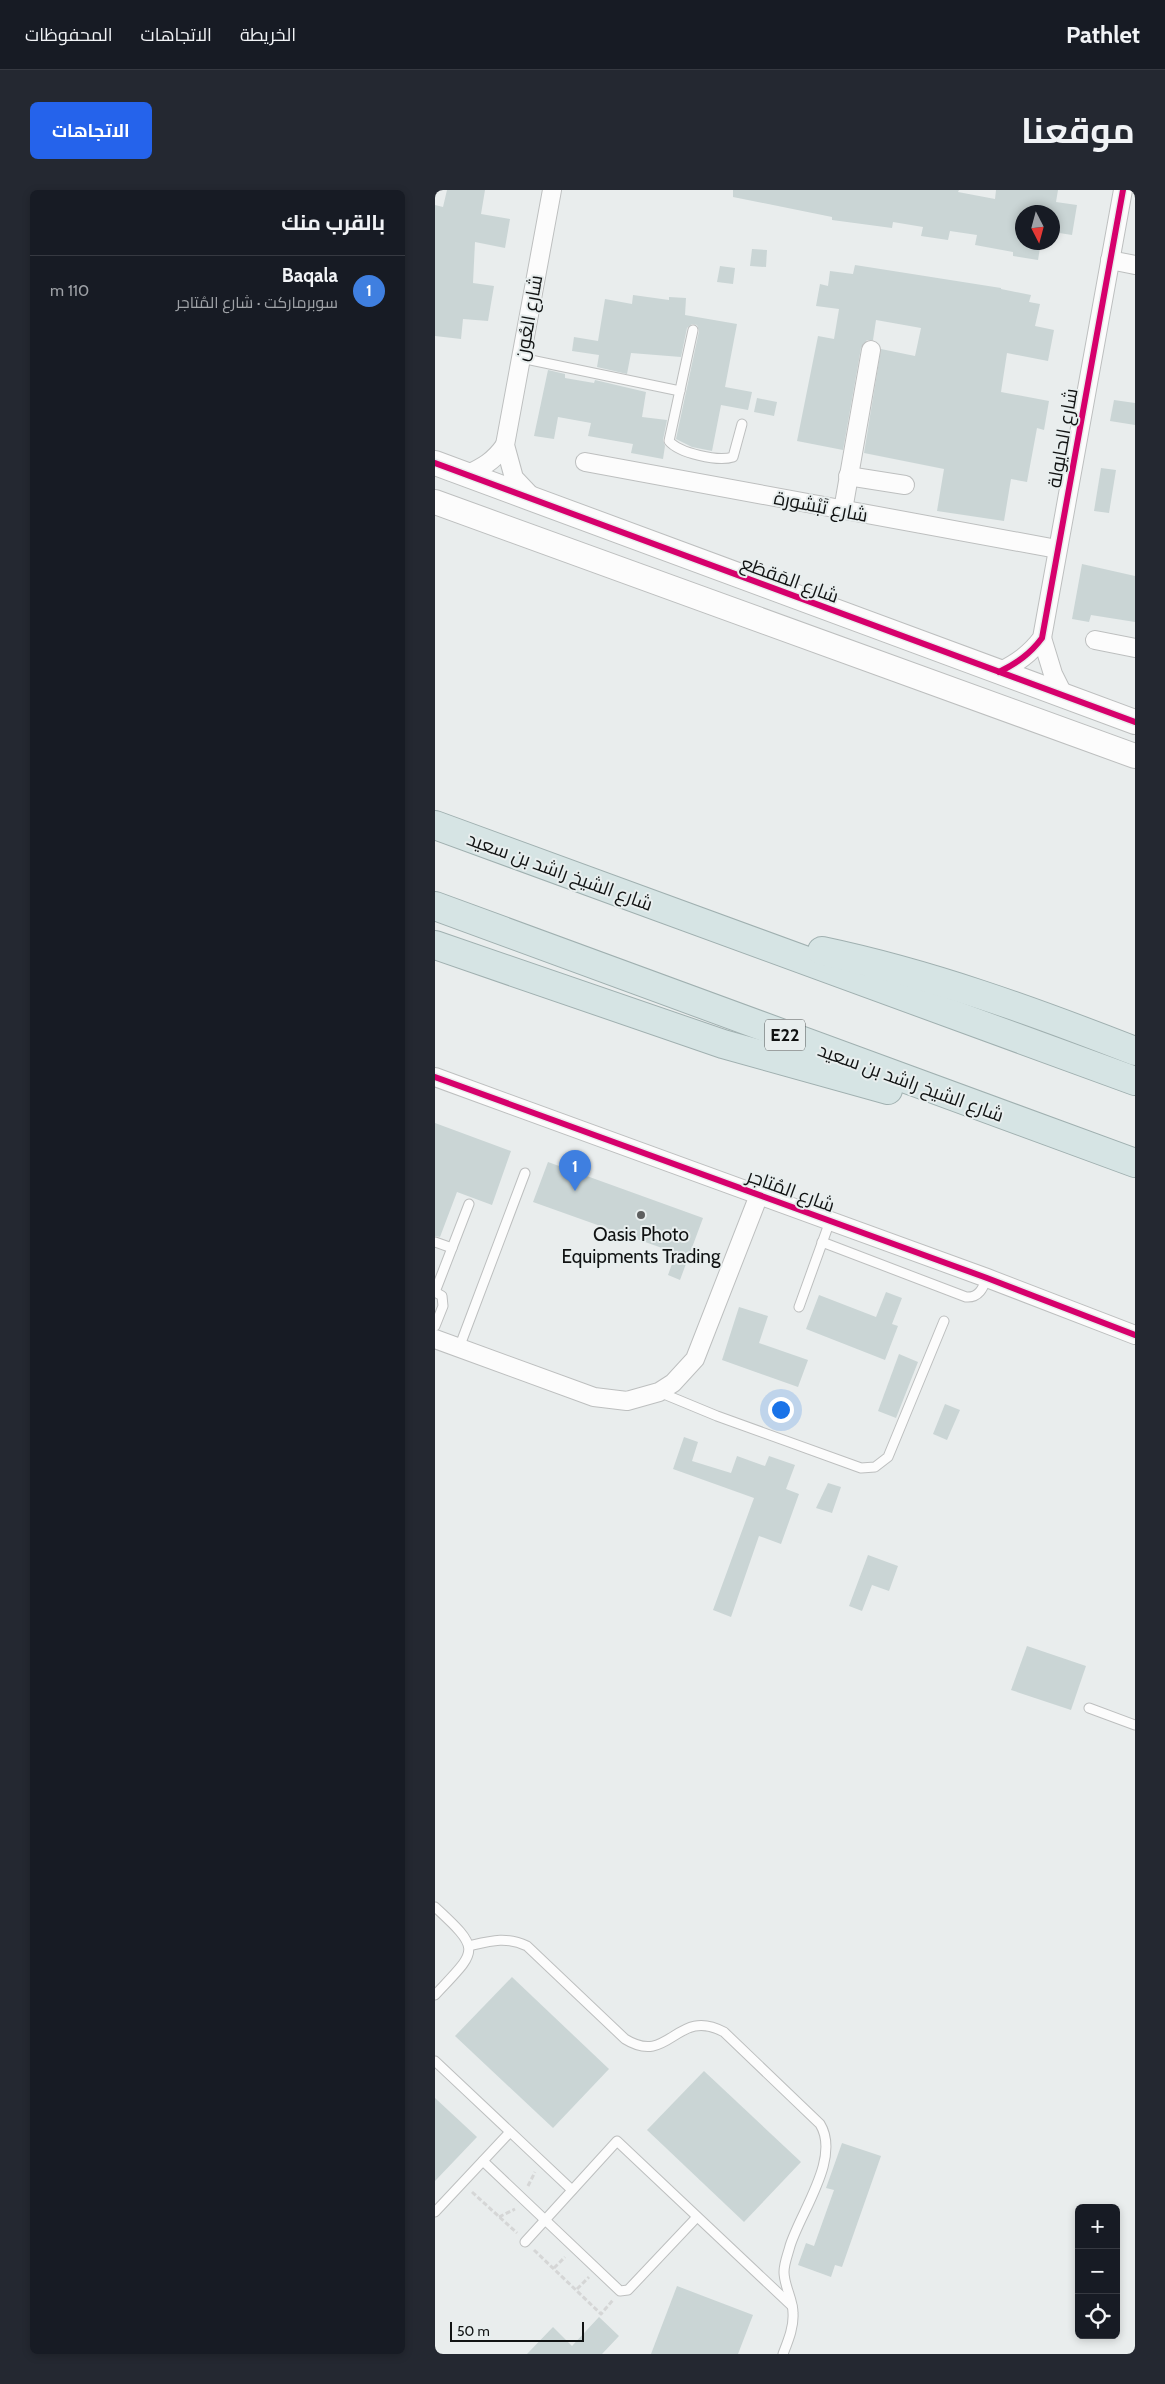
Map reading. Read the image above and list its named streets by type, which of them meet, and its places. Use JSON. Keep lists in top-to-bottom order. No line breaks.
{"streets":{"highway":["شارع الشيخ راشد بن سعيد","E22"],"street":["شارع العُون","شارع الحايولة","شارع تَبْشورة","شارع المَقطَع","شارع المُتاجر"]},"crossings":[["شارع العُون","شارع المَقطَع"],["شارع الحايولة","شارع تَبْشورة"],["شارع الحايولة","شارع المَقطَع"]],"places":["Oasis Photo Equipments Trading"],"scale_bar":"50 m","north":"bottom","page":{"header":"Pathlet","nav":["الخريطة","الاتجاهات","المحفوظات"],"title":"موقعنا","buttons":"الاتجاهات","heading":"بالقرب منك","list":[{"mark":"1","name":"Baqala","note":"سوبرماركت · شارع المُتاجر","value":"110 m"}],"pins":"1","map_buttons":["+","−"],"scale":"50 m"}}
